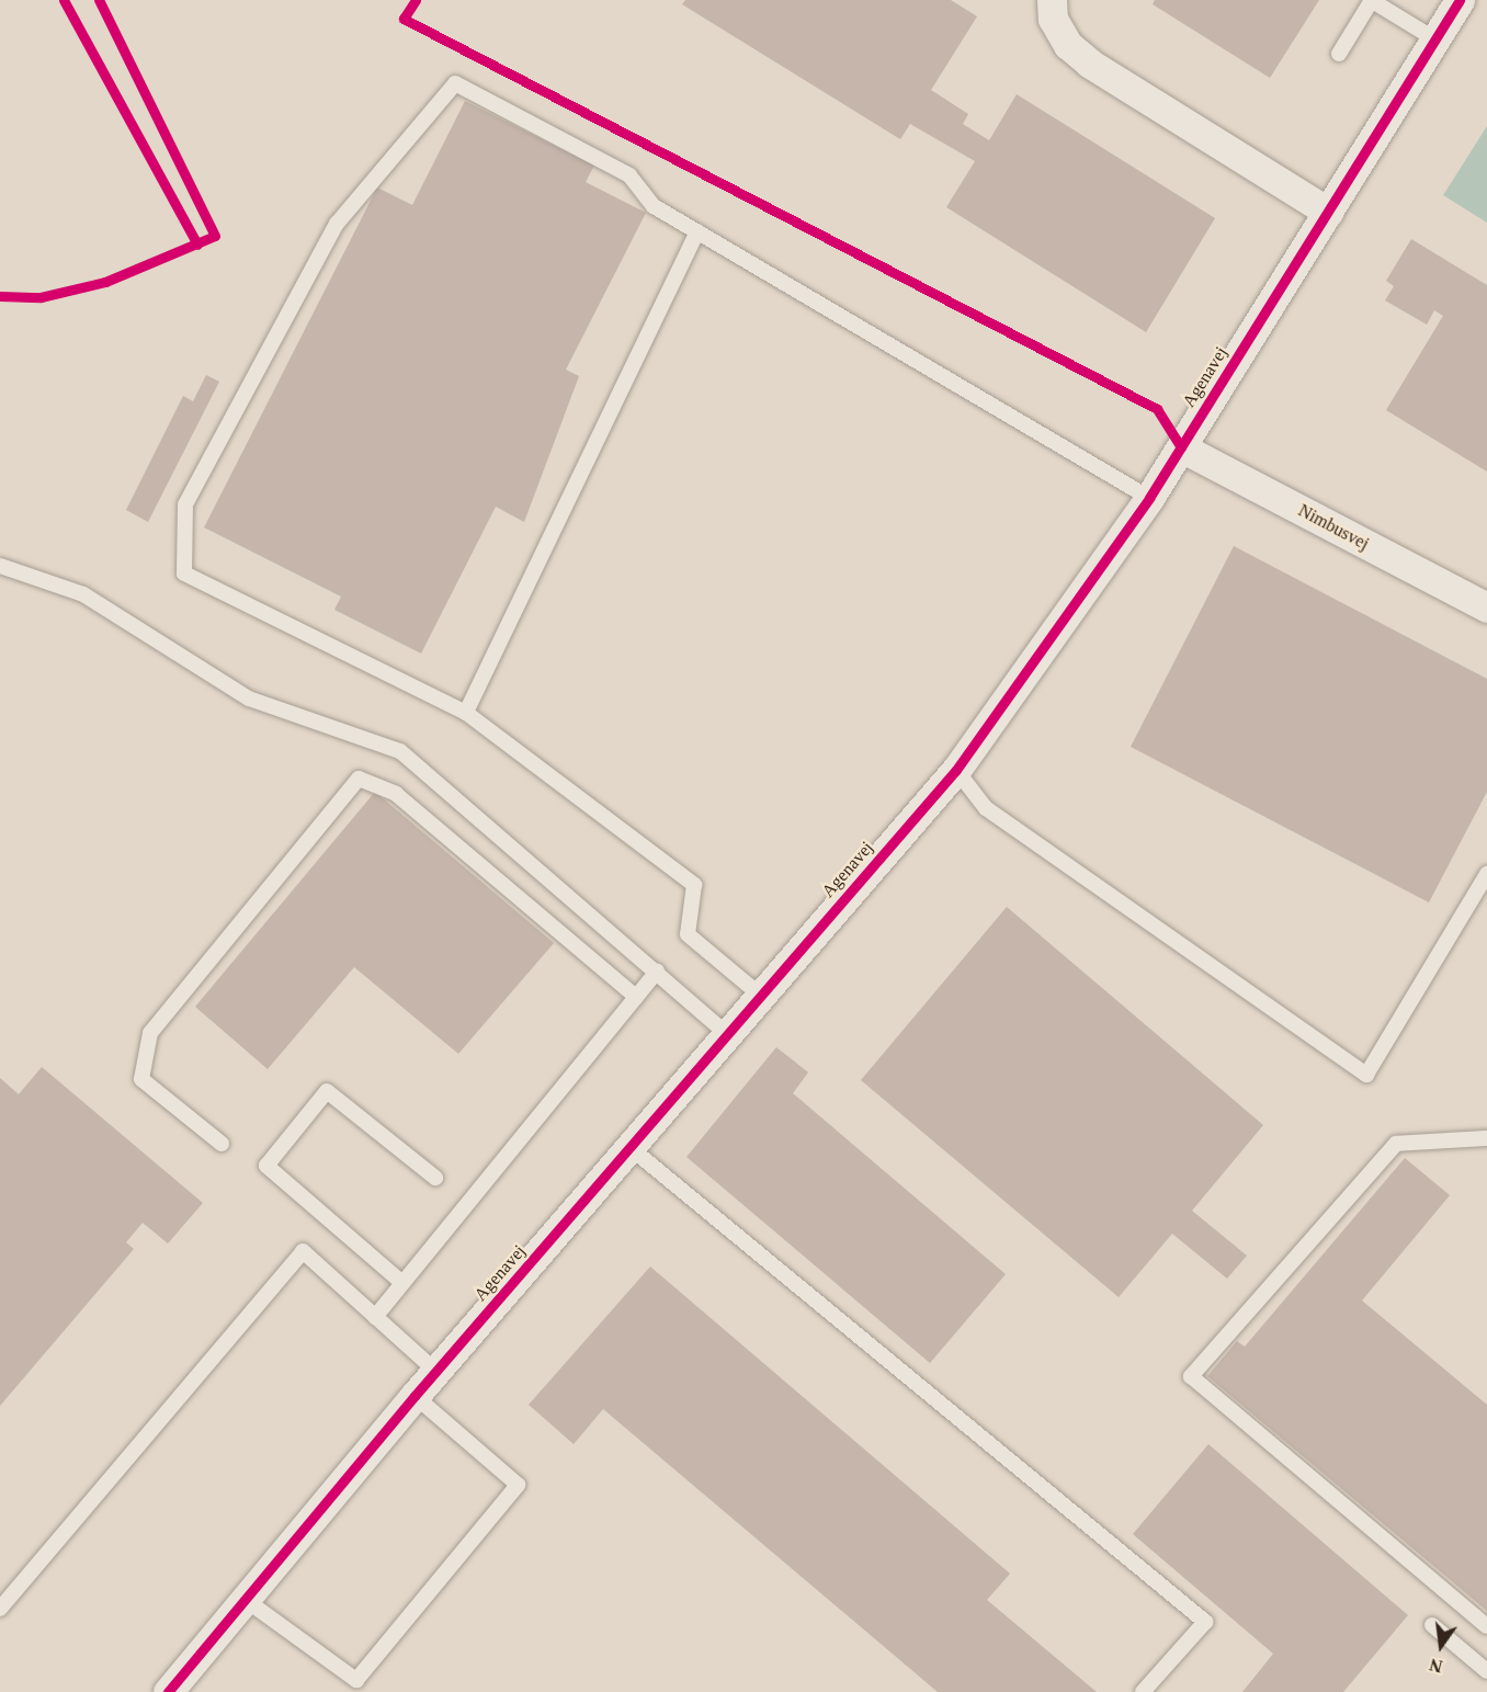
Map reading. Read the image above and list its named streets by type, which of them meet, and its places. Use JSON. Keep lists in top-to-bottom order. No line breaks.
{"streets":{"street":["Agenavej","Nimbusvej"]},"crossings":[["Agenavej","Nimbusvej"]],"north":"bottom"}
